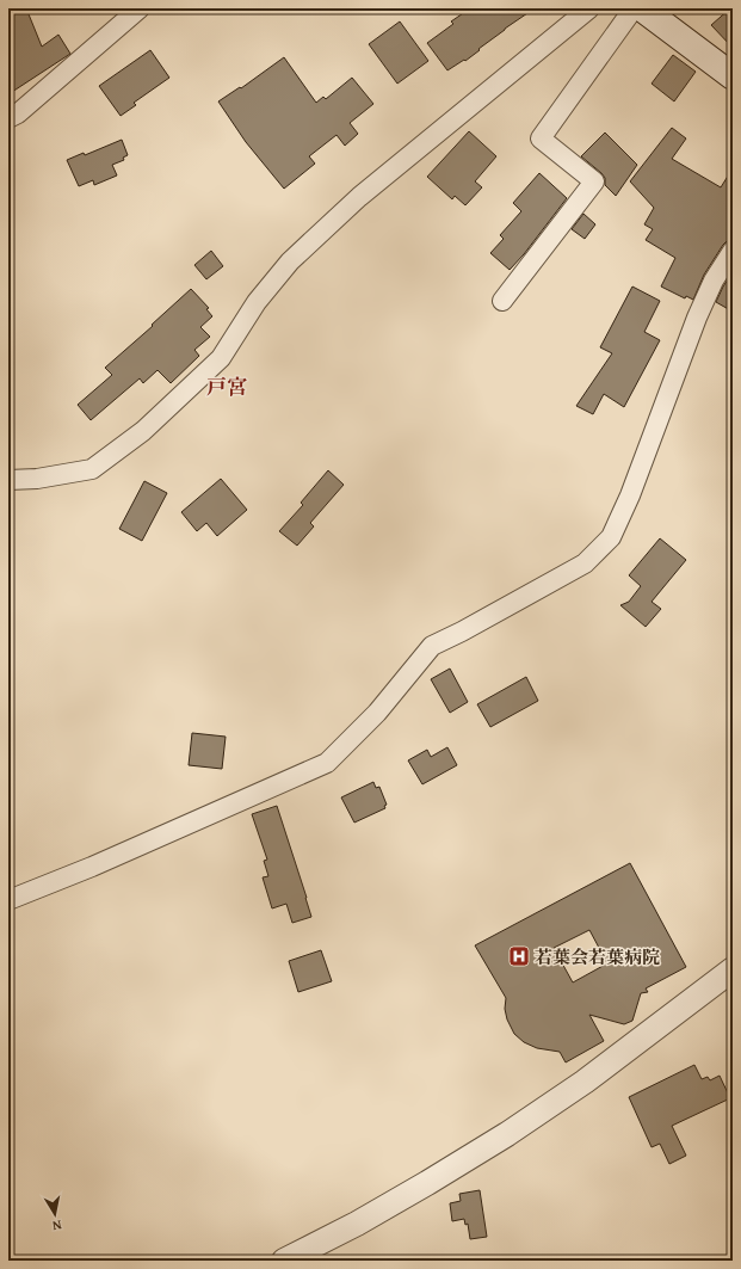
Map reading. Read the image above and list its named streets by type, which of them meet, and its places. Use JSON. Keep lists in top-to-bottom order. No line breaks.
{"districts":["戸宮"],"places":{"hospital":["若葉会若葉病院"]},"north":"bottom"}
